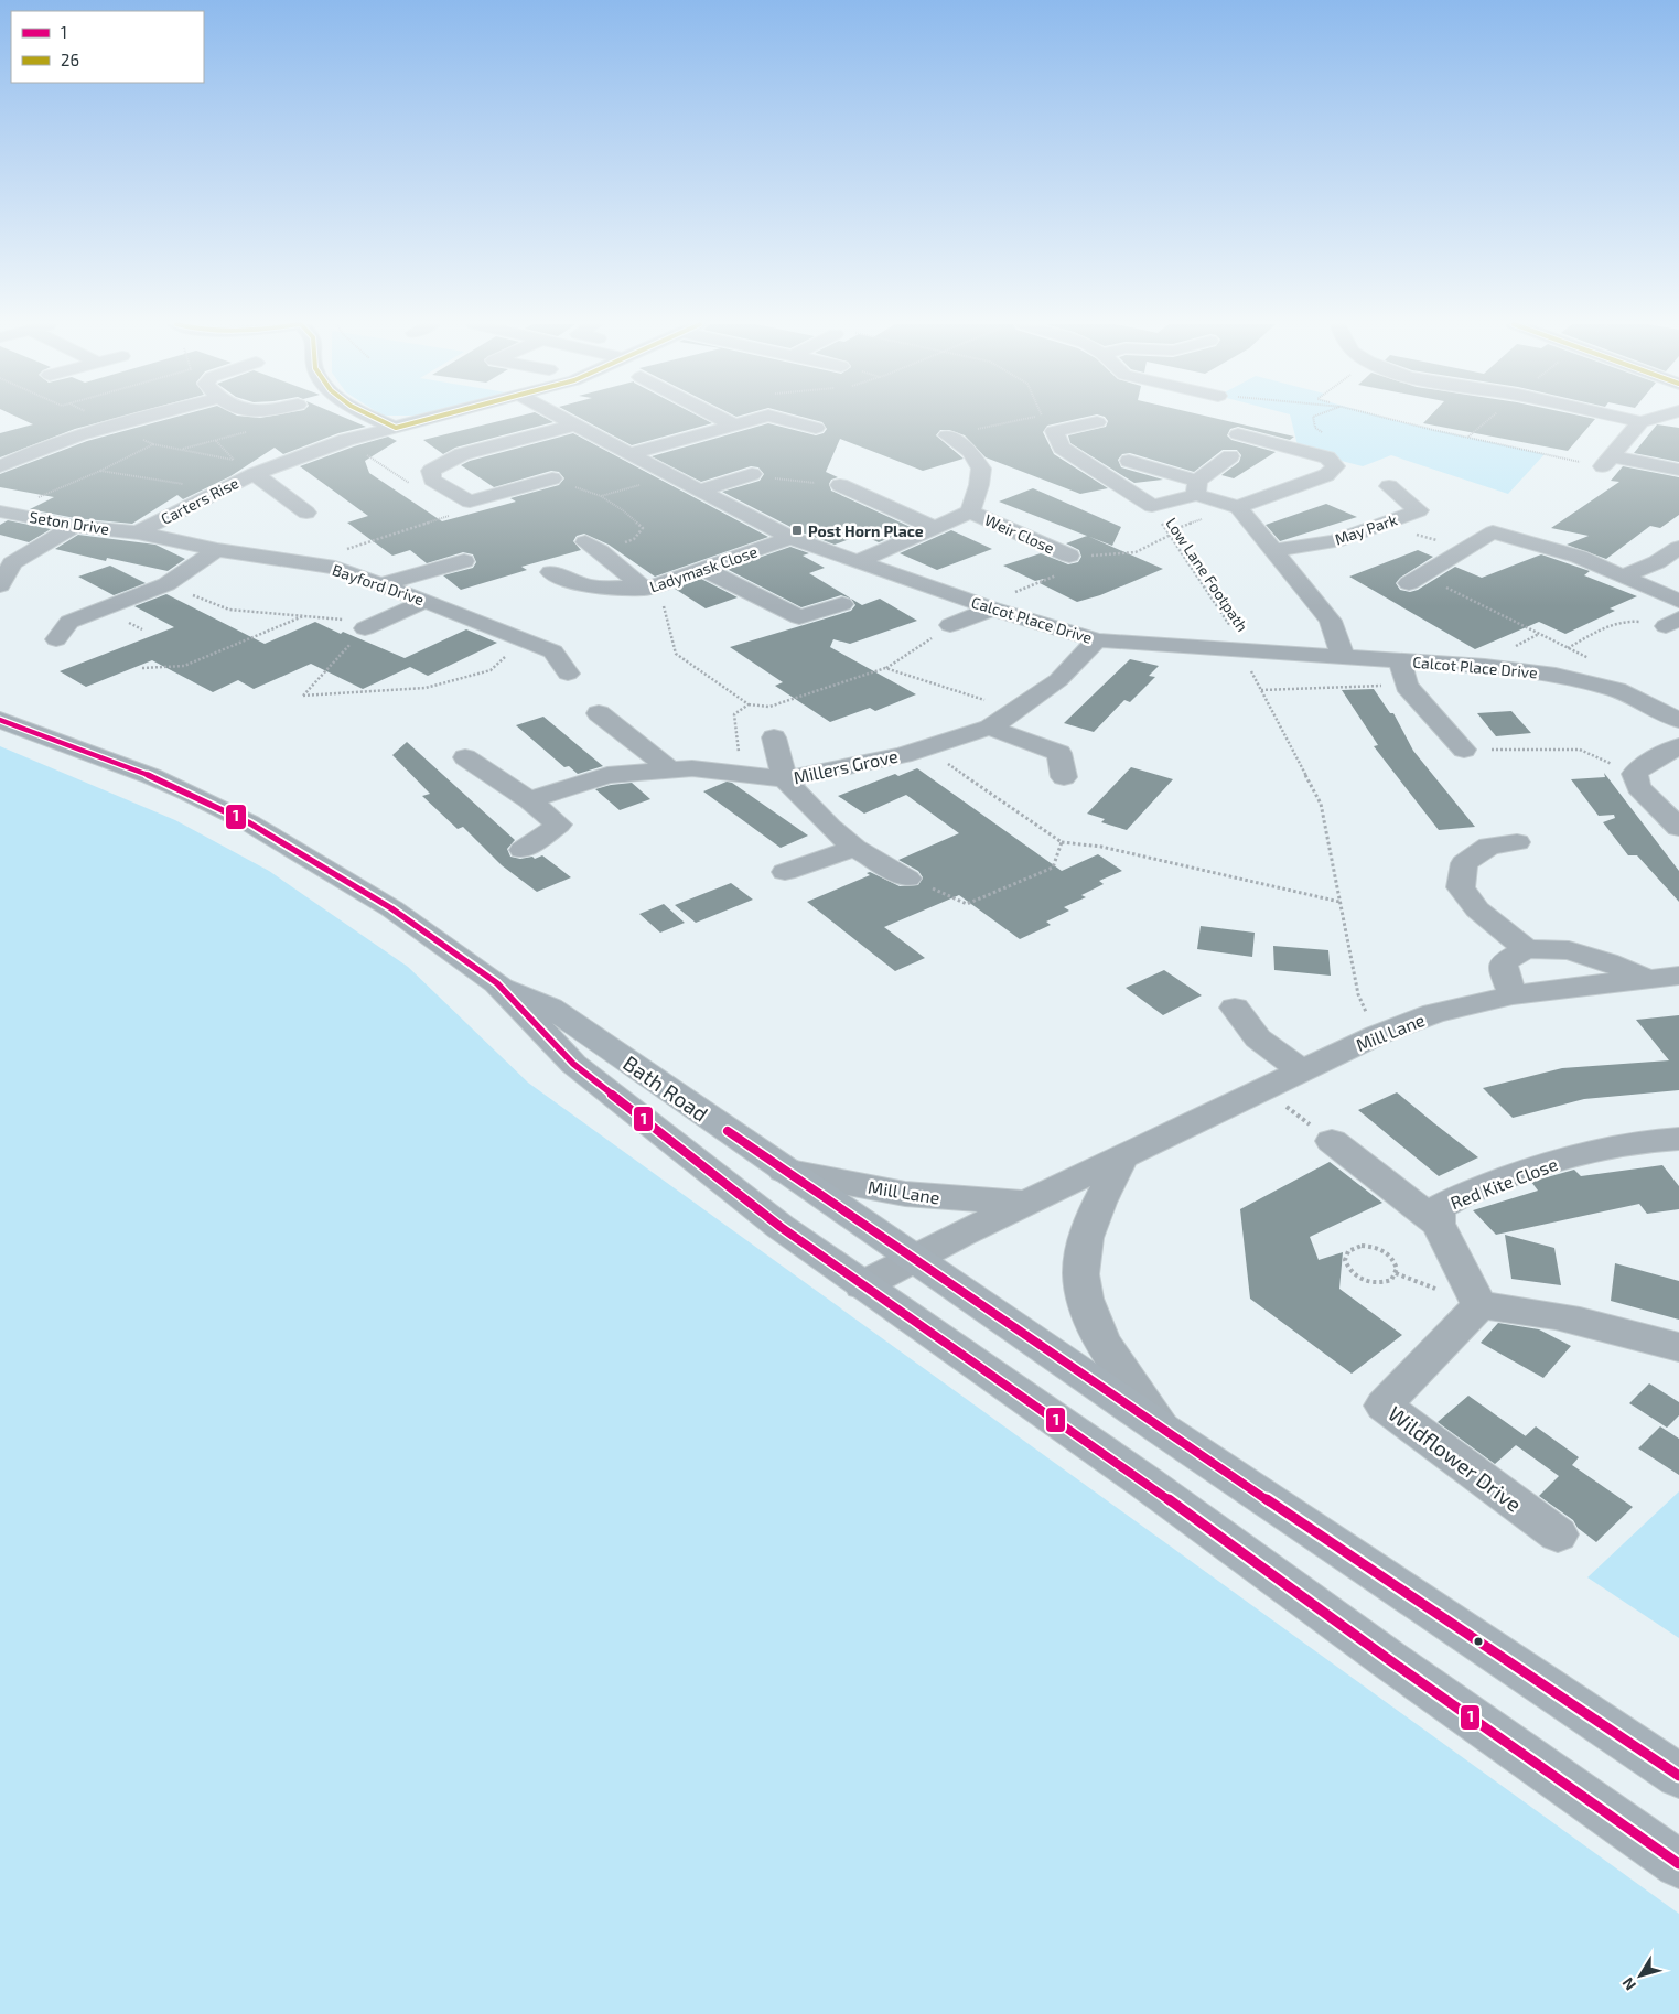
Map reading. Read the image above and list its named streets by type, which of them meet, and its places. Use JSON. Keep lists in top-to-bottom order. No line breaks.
{"streets":{"main road":["Bath Road"],"street":["Carters Rise","Seton Drive","May Park","Weir Close","Ladymask Close","Bayford Drive","Calcot Place Drive","Millers Grove","Mill Lane","Red Kite Close","Wildflower Drive"],"path":["Low Lane Footpath"]},"crossings":[["Carters Rise","Seton Drive"],["Carters Rise","Bayford Drive"],["Seton Drive","Bayford Drive"],["Ladymask Close","Calcot Place Drive"],["Low Lane Footpath","Calcot Place Drive"],["Low Lane Footpath","Mill Lane"],["Calcot Place Drive","Millers Grove"],["Mill Lane","Bath Road"],["Red Kite Close","Wildflower Drive"]],"places":{"transit":["Post Horn Place"]},"lines":["transit line 26","transit line 1"],"legend":["1","26"],"north":"bottom left"}
